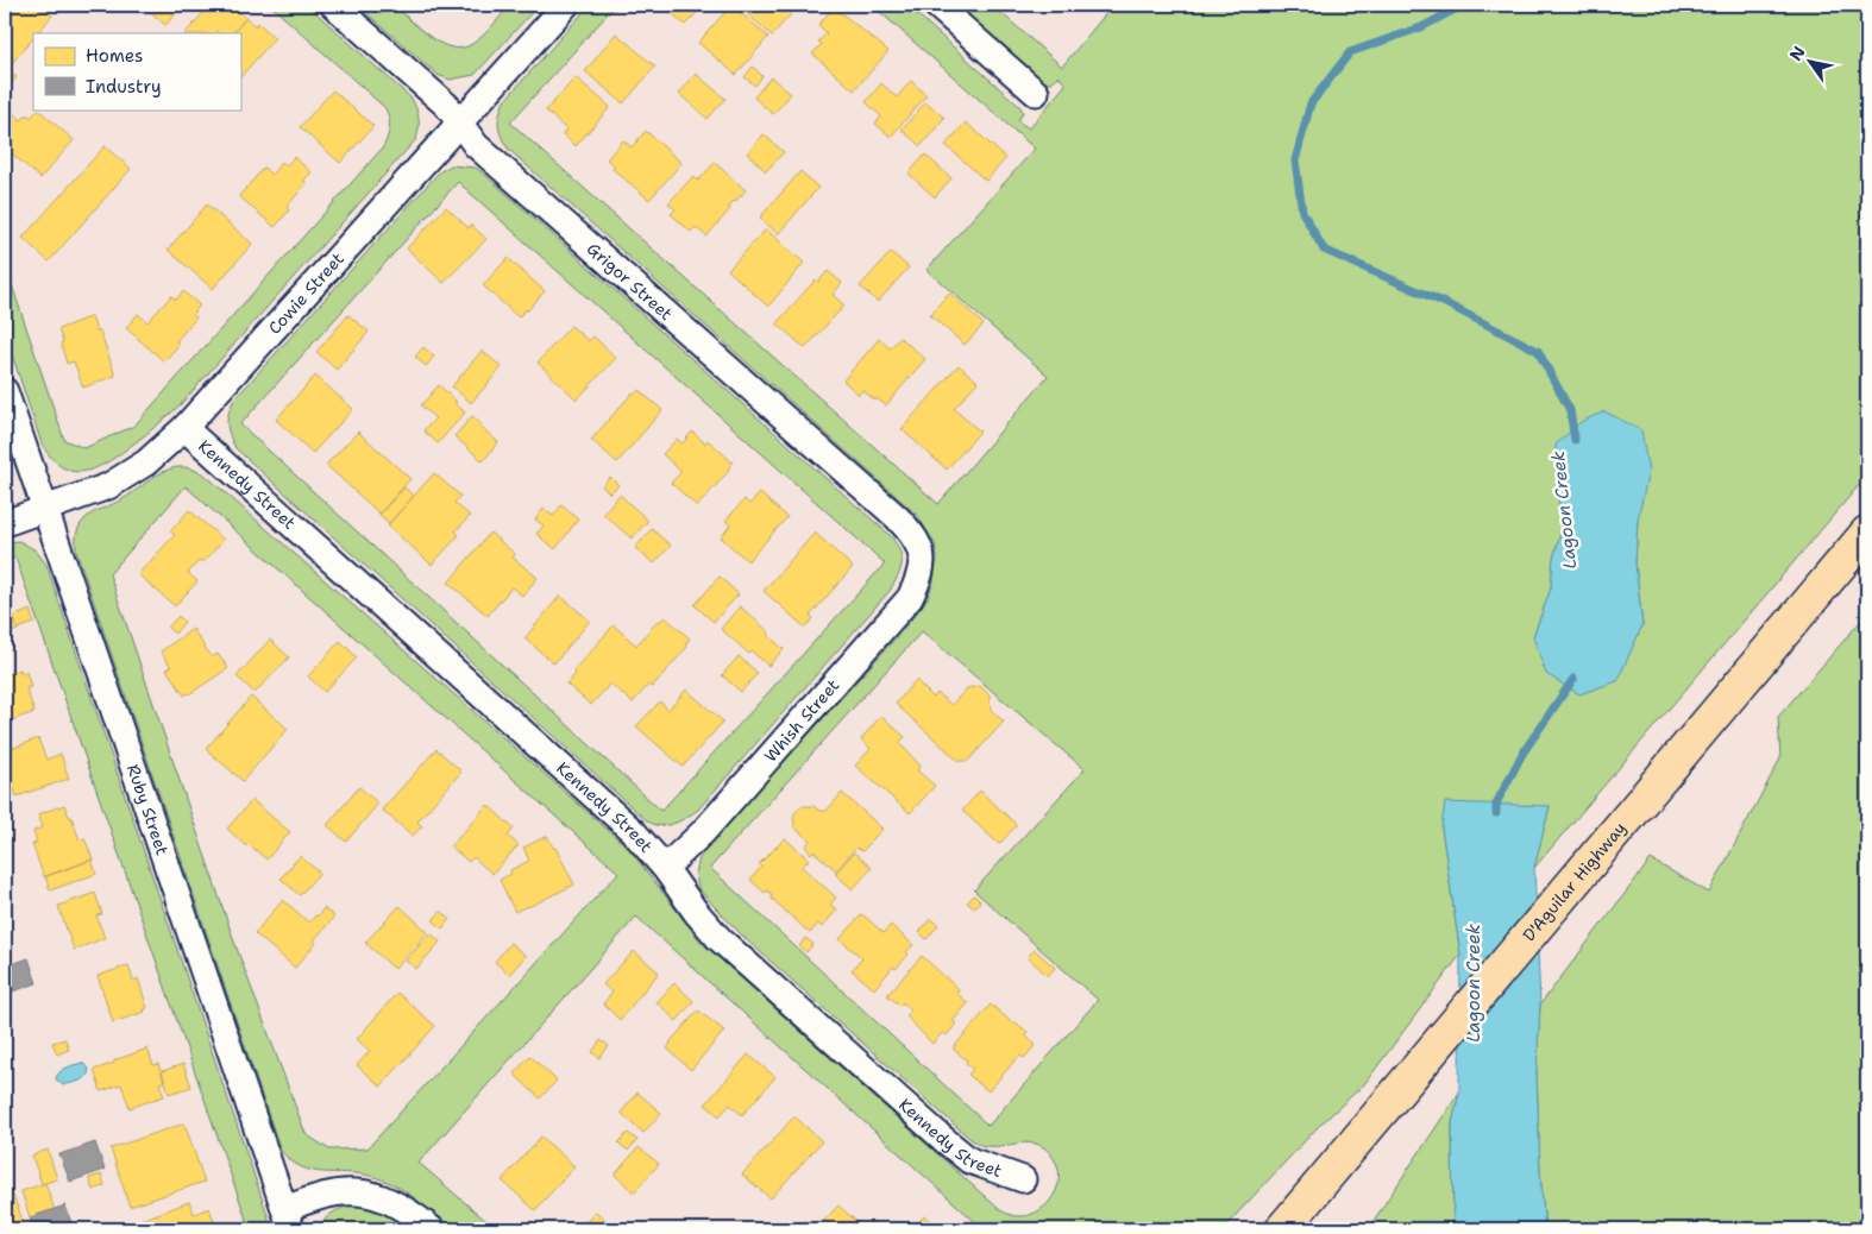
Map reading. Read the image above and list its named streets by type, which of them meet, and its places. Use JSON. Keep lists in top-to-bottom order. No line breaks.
{"streets":{"highway":["D'Aguilar Highway"],"street":["Grigor Street","Cowie Street","Kennedy Street","Whish Street","Ruby Street"]},"crossings":[["Grigor Street","Cowie Street"],["Grigor Street","Whish Street"],["Cowie Street","Kennedy Street"],["Cowie Street","Ruby Street"],["Kennedy Street","Whish Street"]],"water":["Lagoon Creek"],"legend":["Homes","Industry"],"north":"top left"}
